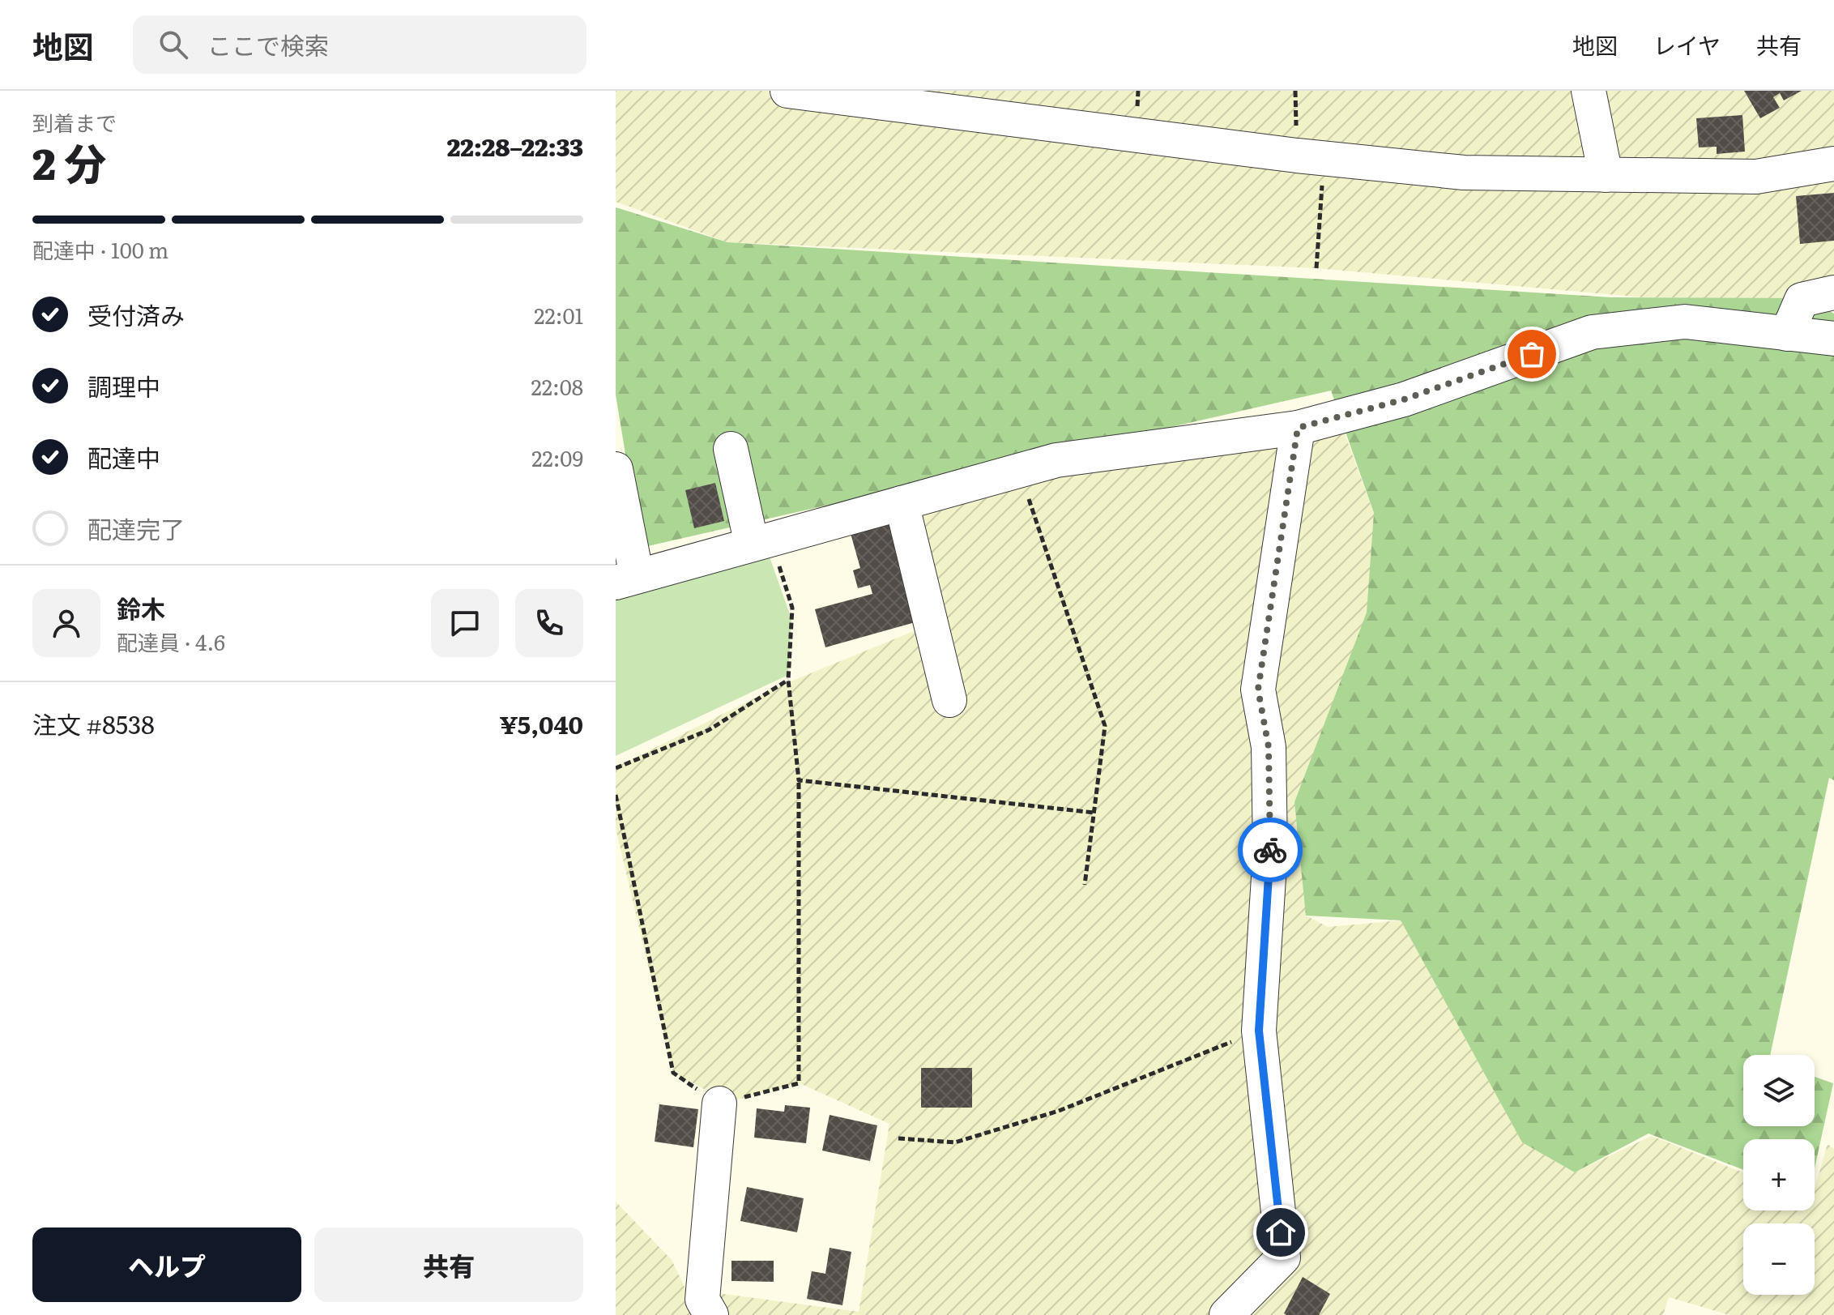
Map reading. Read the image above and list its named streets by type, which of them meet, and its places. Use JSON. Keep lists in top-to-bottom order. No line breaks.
{"page":{"header":"地図","search":"ここで検索","nav":["地図","レイヤ","共有"],"heading":["2 分","到着まで","22:28–22:33"],"panel":["鈴木","配達員 · 4.6","注文 #8538","¥5,040"],"bar":"配達中 · 100 m","list":[["受付済み","22:01"],["調理中","22:08"],["配達中","22:09"],"配達完了"],"map_buttons":["+","−"],"buttons":["ヘルプ","共有"]}}
